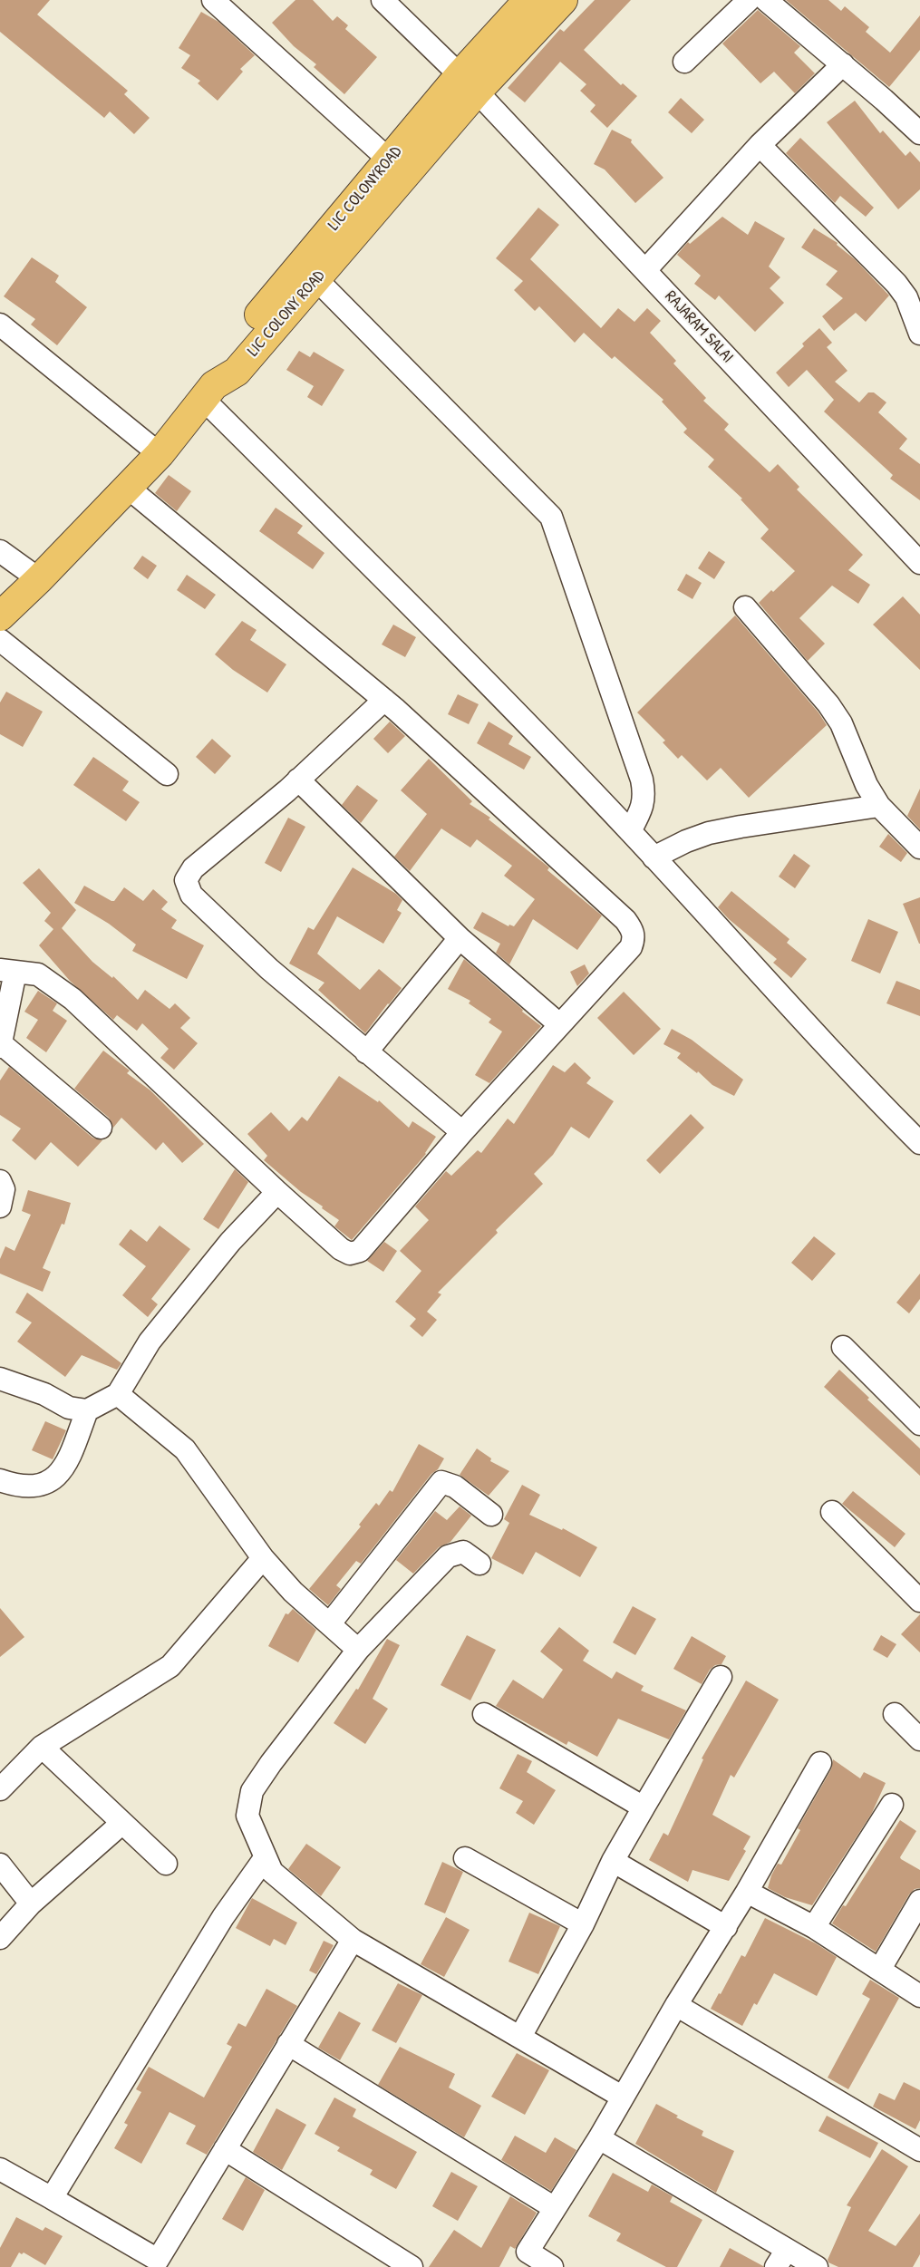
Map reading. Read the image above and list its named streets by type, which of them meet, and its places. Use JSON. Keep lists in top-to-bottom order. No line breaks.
{"streets":{"main road":["LIC COLONYROAD"],"street":["RAJARAM SALAI"]},"crossings":[["LIC COLONYROAD","RAJARAM SALAI"]]}
